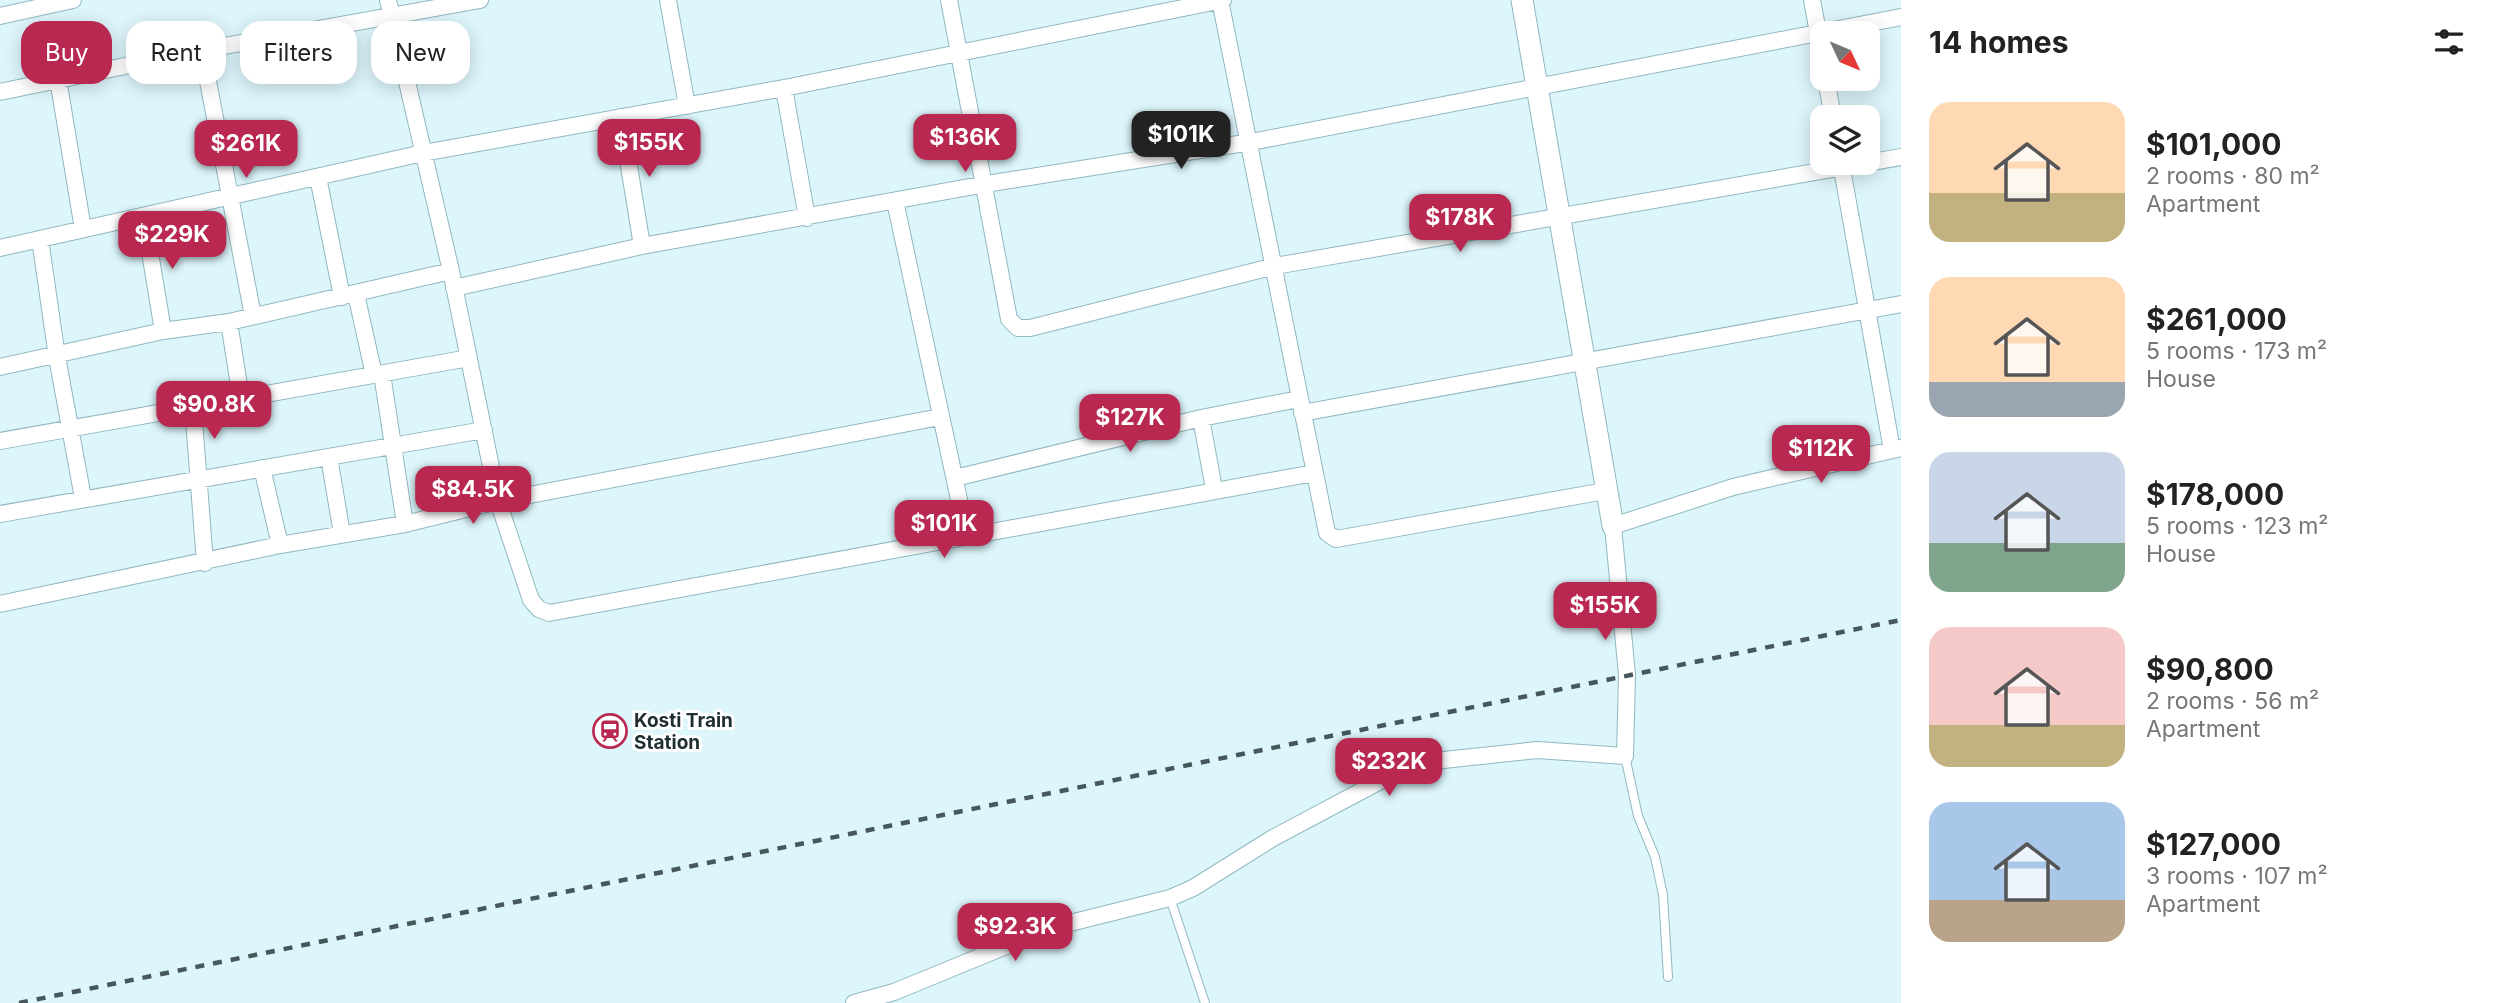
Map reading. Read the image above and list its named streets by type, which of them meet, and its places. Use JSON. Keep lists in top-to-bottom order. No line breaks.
{"places":{"station":["Kosti Train Station"]},"north":"bottom right","page":{"heading":"14 homes","chip":["Buy","Rent","Filters","New"],"list":[{"name":"$101,000","note":"2 rooms · 80 m² · Apartment"},{"name":"$261,000","note":"5 rooms · 173 m² · House"},{"name":"$178,000","note":"5 rooms · 123 m² · House"},{"name":"$90,800","note":"2 rooms · 56 m² · Apartment"},{"name":"$127,000","note":"3 rooms · 107 m² · Apartment"}],"price":["$101K","$136K","$155K","$261K","$178K","$229K","$90.8K","$127K","$112K","$84.5K","$101K","$155K","$232K","$92.3K"]}}
